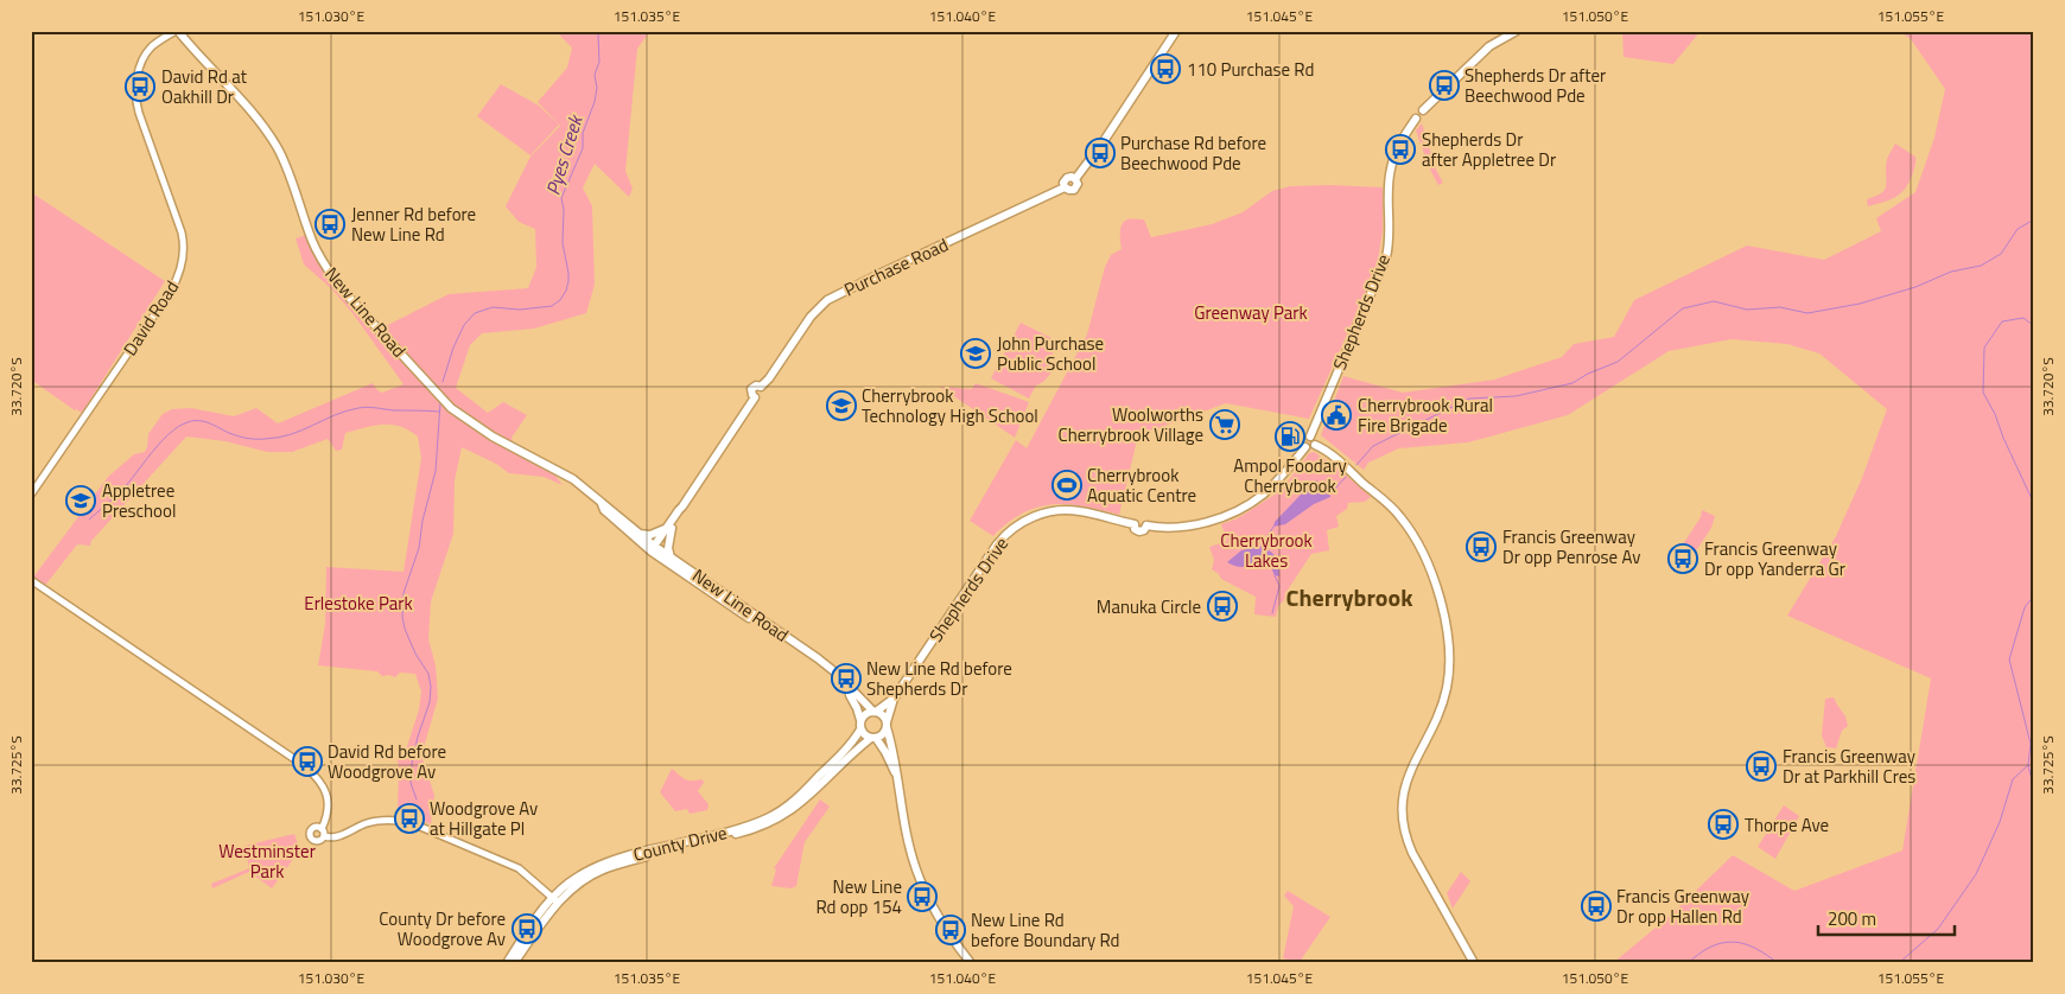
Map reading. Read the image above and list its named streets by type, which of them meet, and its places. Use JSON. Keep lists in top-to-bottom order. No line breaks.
{"streets":{"main road":["Purchase Road","New Line Road","Shepherds Drive","County Drive"],"street":["David Road"]},"crossings":[["New Line Road","Shepherds Drive"],["New Line Road","David Road"],["New Line Road","County Drive"],["Shepherds Drive","County Drive"]],"districts":["Cherrybrook"],"water":["Pyes Creek"],"parks":["Greenway Park","Cherrybrook Lakes","Erlestoke Park","Westminster Park"],"places":{"bus stop":["110 Purchase Rd","Shepherds Dr after Beechwood Pde","David Rd at Oakhill Dr","Shepherds Dr after Appletree Dr","Purchase Rd before Beechwood Pde","Jenner Rd before New Line Rd","Francis Greenway Dr opp Penrose Av","Francis Greenway Dr opp Yanderra Gr","Manuka Circle","New Line Rd before Shepherds Dr","David Rd before Woodgrove Av","Francis Greenway Dr at Parkhill Cres","Woodgrove Av at Hillgate Pl","Thorpe Ave","New Line Rd opp 154","Francis Greenway Dr opp Hallen Rd","County Dr before Woodgrove Av","New Line Rd before Boundary Rd"],"school or university":["John Purchase Public School","Cherrybrook Technology High School","Appletree Preschool"],"public building":["Cherrybrook Rural Fire Brigade"],"supermarket":["Woolworths Cherrybrook Village"],"fuel station":["Ampol Foodary Cherrybrook"],"sports":["Cherrybrook Aquatic Centre"]},"scale_bar":"200 m","coordinates":["151.030°E","151.035°E","151.040°E","151.045°E","151.050°E","151.055°E","33.720°S","33.725°S"]}
